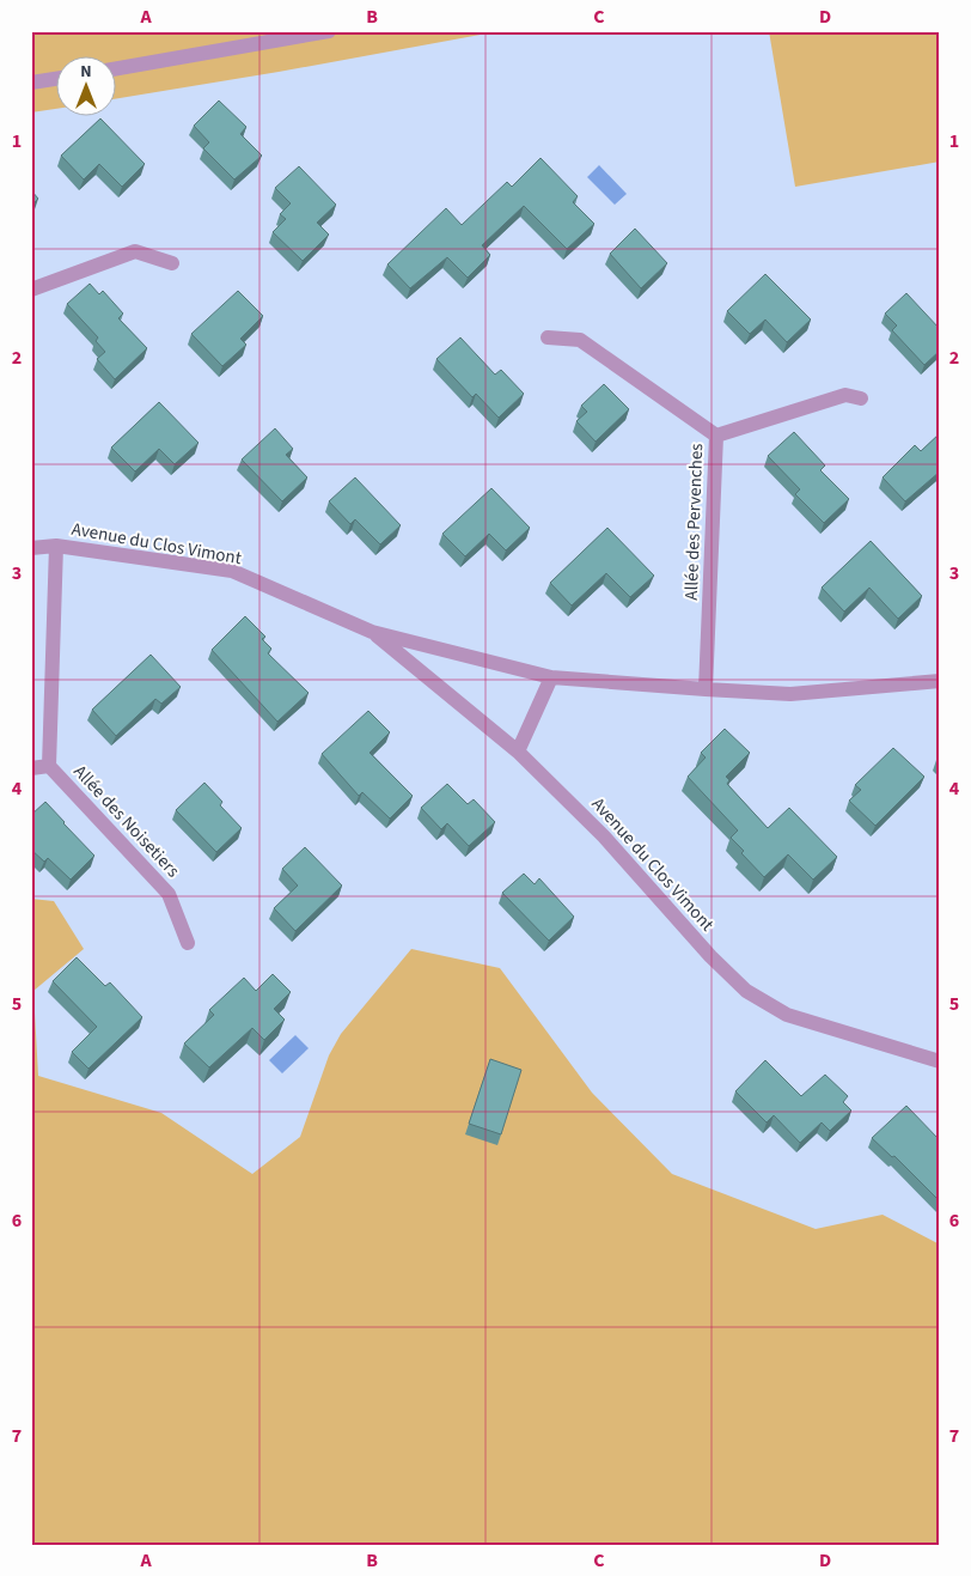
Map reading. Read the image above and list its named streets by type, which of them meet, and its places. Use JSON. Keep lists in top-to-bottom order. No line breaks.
{"streets":{"street":["Allée des Pervenches","Avenue du Clos Vimont","Allée des Noisetiers"]},"crossings":[["Allée des Pervenches","Avenue du Clos Vimont"],["Avenue du Clos Vimont","Allée des Noisetiers"]],"north":"top","grid":{"columns":["A","B","C","D"],"rows":["1","2","3","4","5","6","7"]}}
